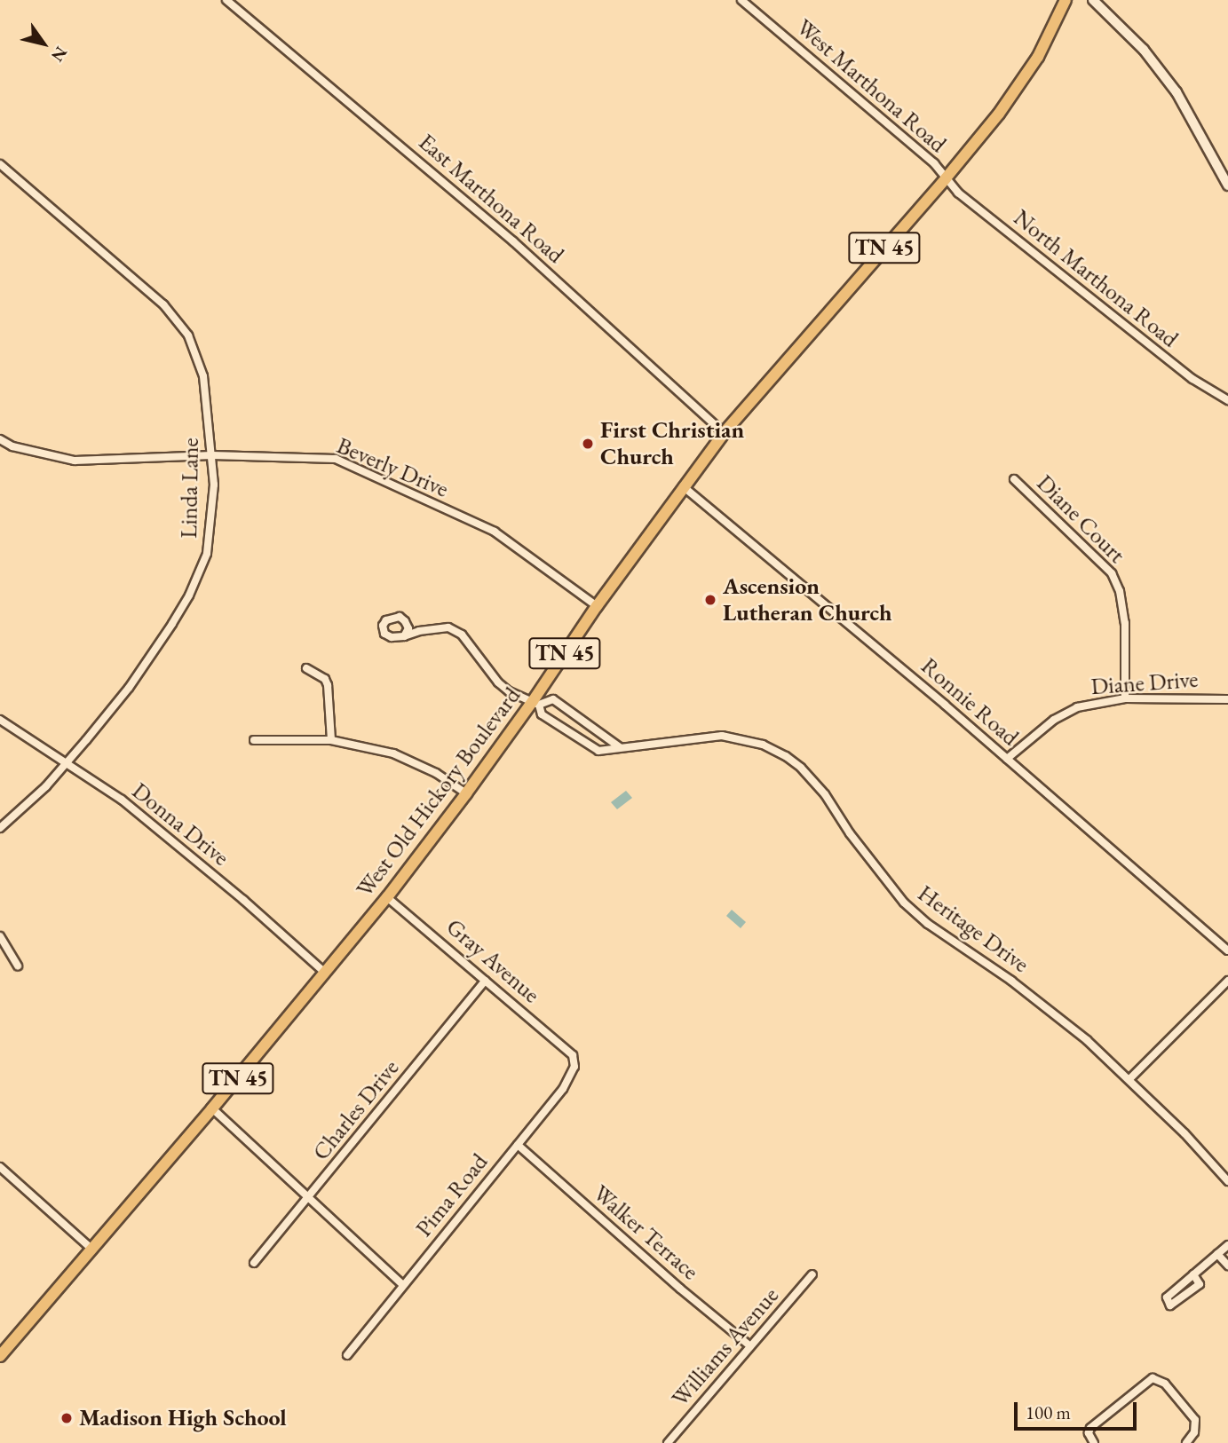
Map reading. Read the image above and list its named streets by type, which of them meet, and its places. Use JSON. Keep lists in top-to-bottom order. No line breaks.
{"streets":{"main road":["TN 45","West Old Hickory Boulevard"],"street":["West Marthona Road","East Marthona Road","North Marthona Road","Beverly Drive","Linda Lane","Diane Court","Diane Drive","Ronnie Road","Donna Drive","Heritage Drive","Gray Avenue","Charles Drive","Pima Road","Walker Terrace","Williams Avenue"]},"crossings":[["West Marthona Road","North Marthona Road"],["West Marthona Road","West Old Hickory Boulevard"],["East Marthona Road","West Old Hickory Boulevard"],["North Marthona Road","West Old Hickory Boulevard"],["Beverly Drive","Linda Lane"],["Beverly Drive","West Old Hickory Boulevard"],["Linda Lane","Donna Drive"],["Diane Court","Diane Drive"],["Diane Drive","Ronnie Road"],["Ronnie Road","West Old Hickory Boulevard"],["West Old Hickory Boulevard","Donna Drive"],["West Old Hickory Boulevard","Heritage Drive"],["West Old Hickory Boulevard","Gray Avenue"],["Gray Avenue","Charles Drive"],["Gray Avenue","Pima Road"],["Pima Road","Walker Terrace"],["Walker Terrace","Williams Avenue"]],"places":["First Christian Church","Ascension Lutheran Church","Madison High School"],"scale_bar":"100 m","north":"bottom right"}
